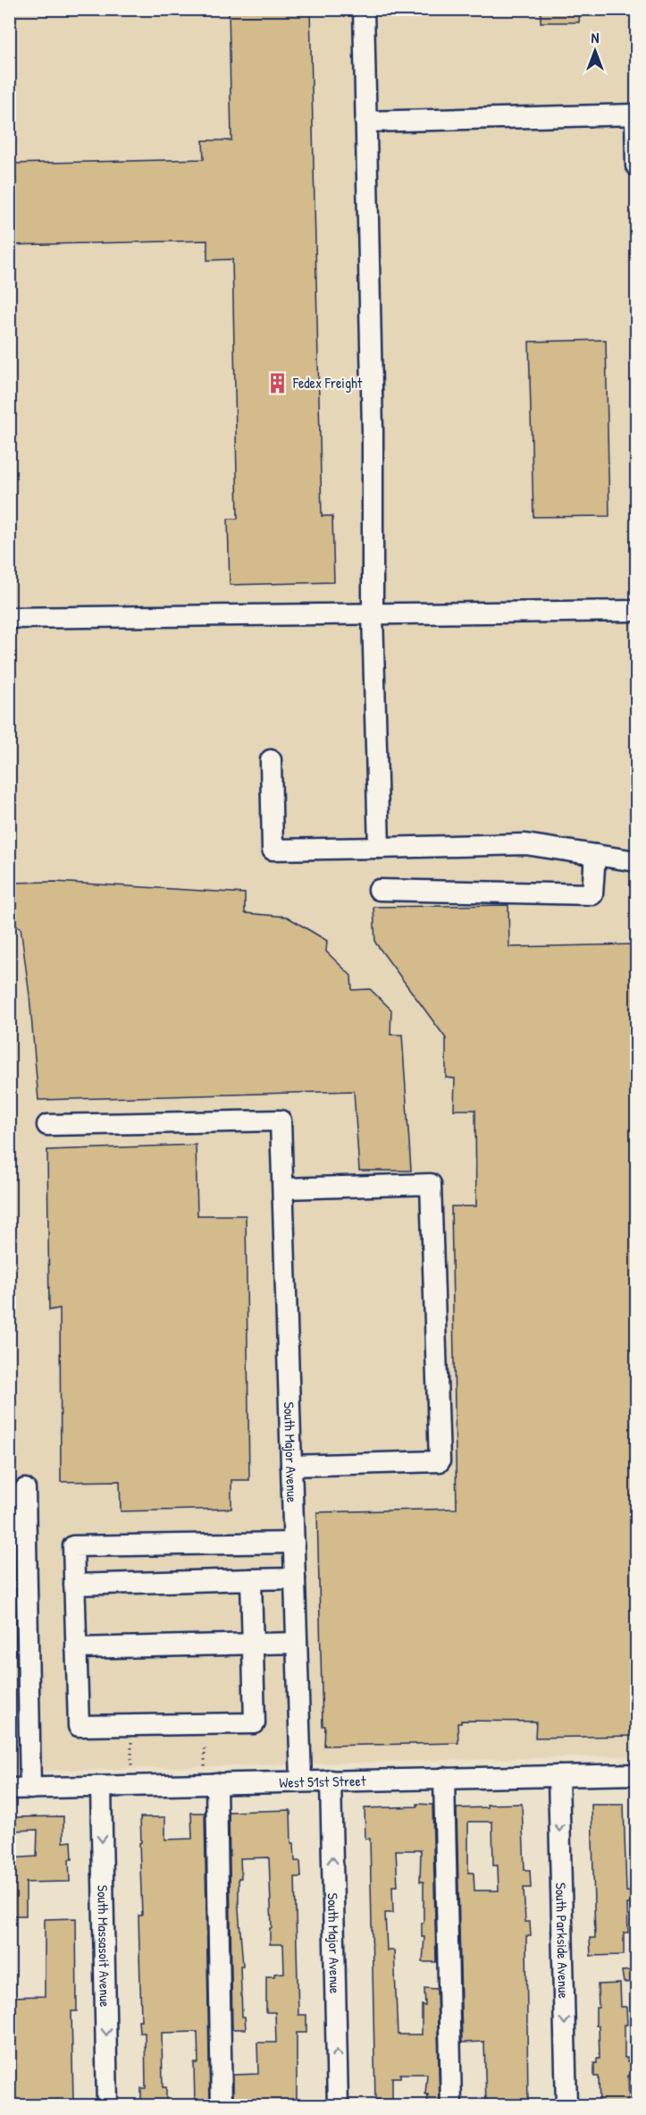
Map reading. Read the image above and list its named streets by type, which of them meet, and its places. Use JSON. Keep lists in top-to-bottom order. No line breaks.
{"streets":{"street":["South Major Avenue","West 51st Street","South Parkside Avenue","South Massasoit Avenue"]},"crossings":[["South Major Avenue","West 51st Street"],["West 51st Street","South Parkside Avenue"],["West 51st Street","South Massasoit Avenue"]],"places":{"building":["Fedex Freight"]},"north":"top"}
